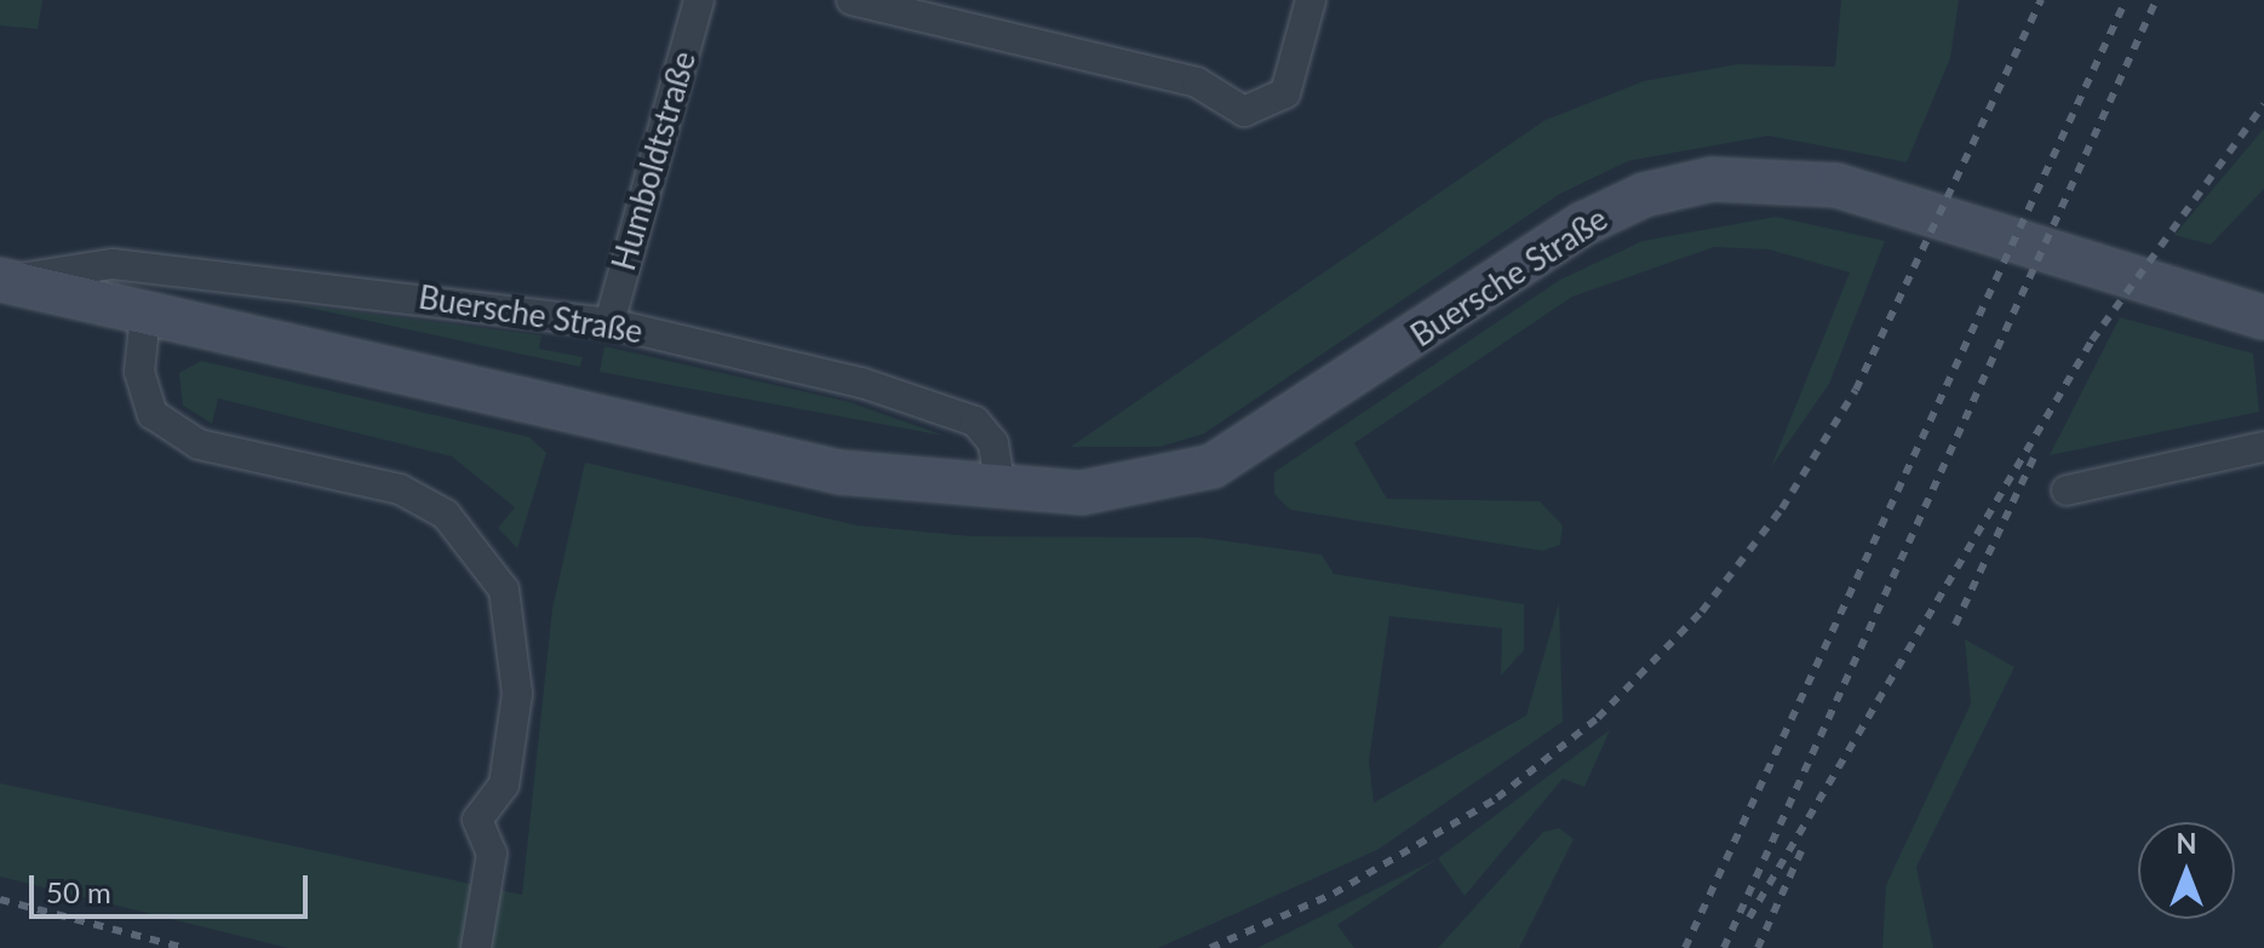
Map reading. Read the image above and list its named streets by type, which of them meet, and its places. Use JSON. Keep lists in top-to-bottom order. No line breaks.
{"streets":{"main road":["Buersche Straße"],"street":["Humboldtstraße"]},"crossings":[["Humboldtstraße","Buersche Straße"]],"scale_bar":"50 m","north":"top"}
